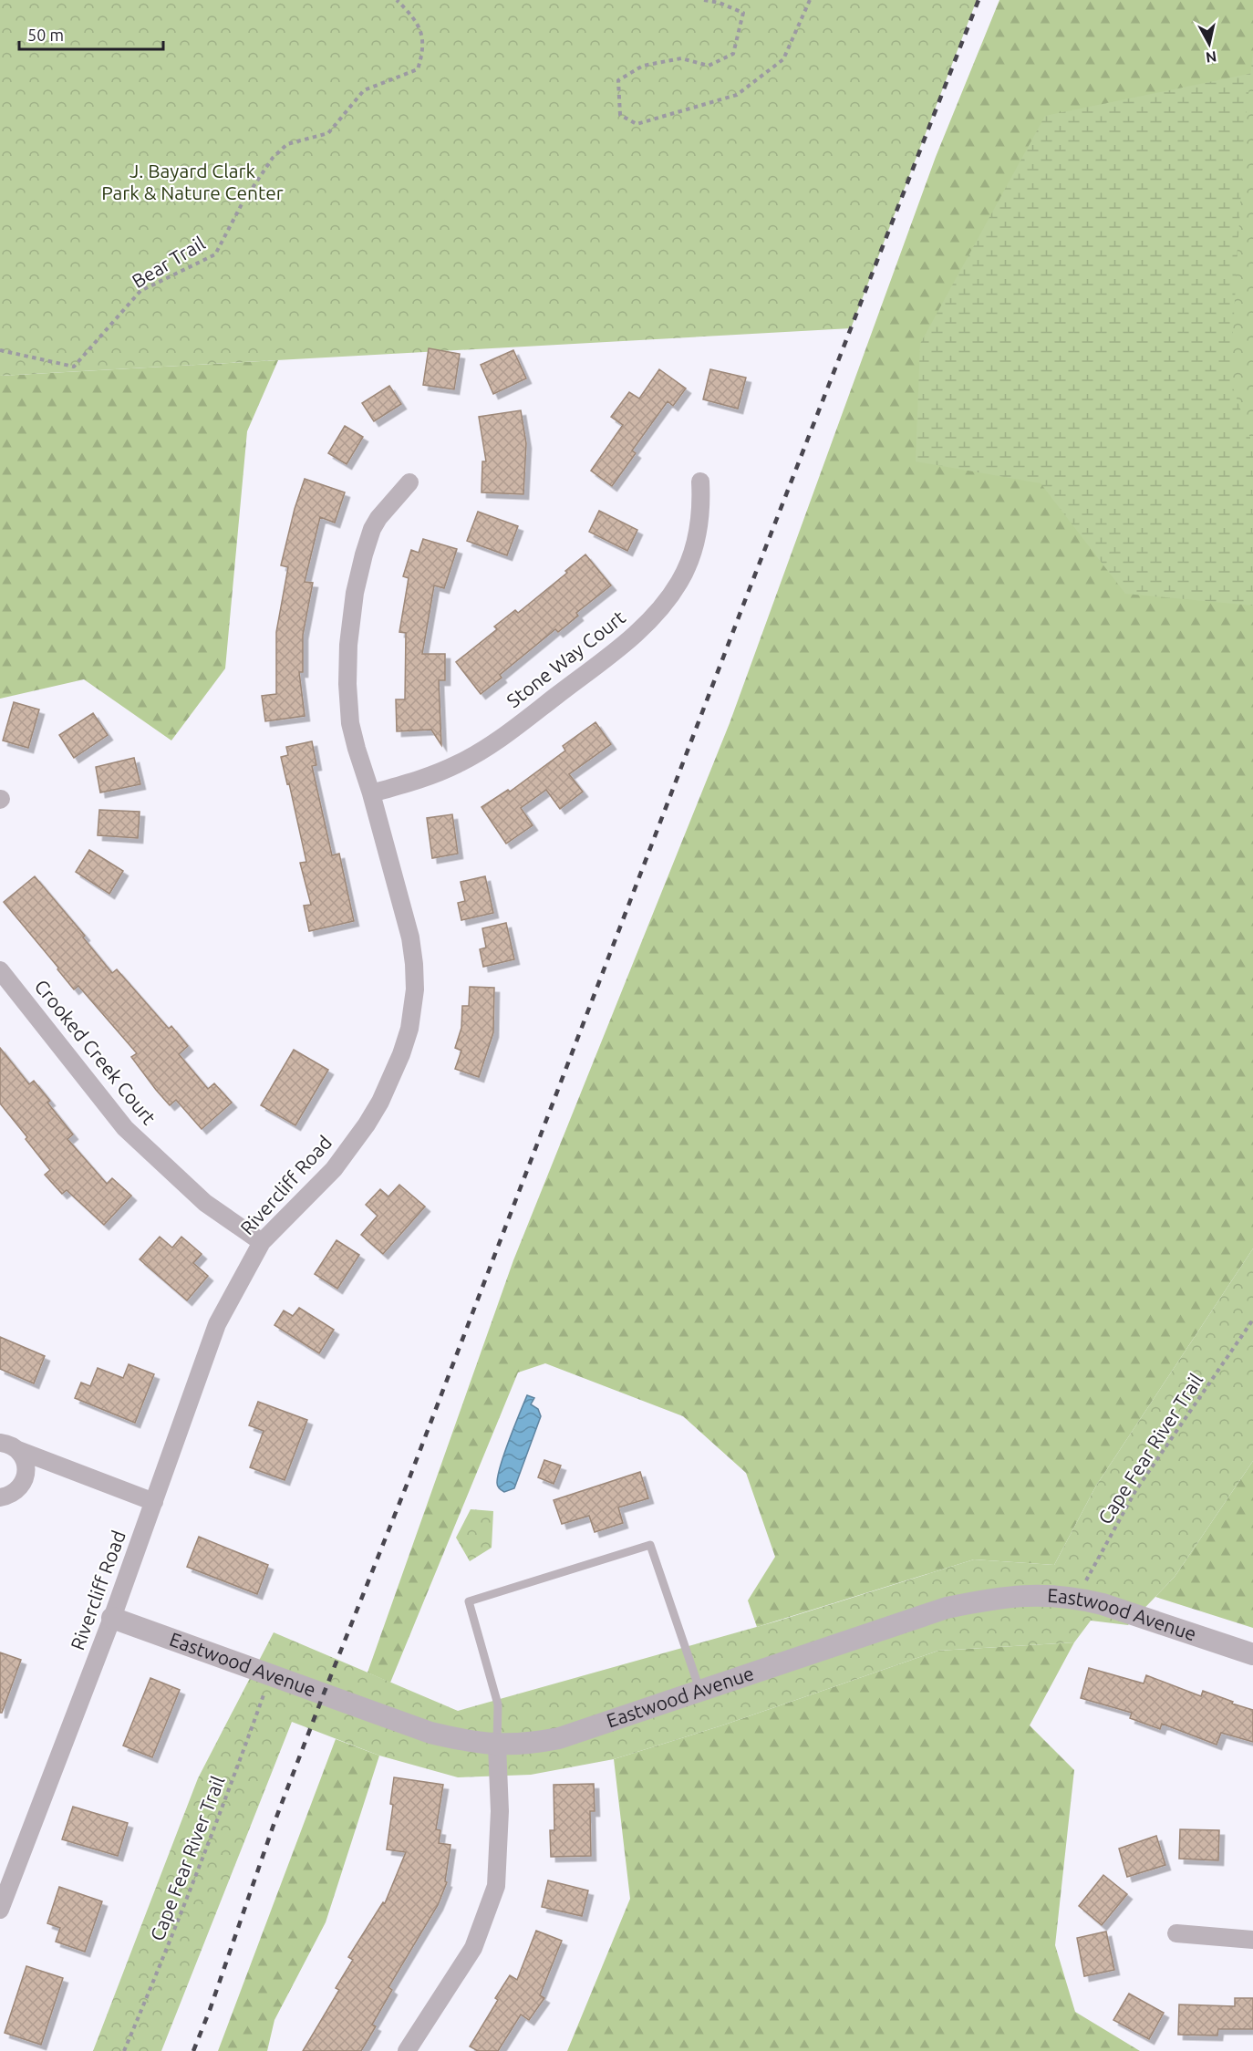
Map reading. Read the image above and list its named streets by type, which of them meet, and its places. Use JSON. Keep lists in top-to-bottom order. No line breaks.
{"streets":{"street":["Stone Way Court","Crooked Creek Court","Rivercliff Road","Eastwood Avenue"],"path":["Bear Trail","Cape Fear River Trail"]},"crossings":[["Stone Way Court","Rivercliff Road"],["Crooked Creek Court","Rivercliff Road"],["Rivercliff Road","Eastwood Avenue"],["Cape Fear River Trail","Eastwood Avenue"]],"parks":["J. Bayard Clark Park & Nature Center"],"scale_bar":"50 m","north":"bottom"}
